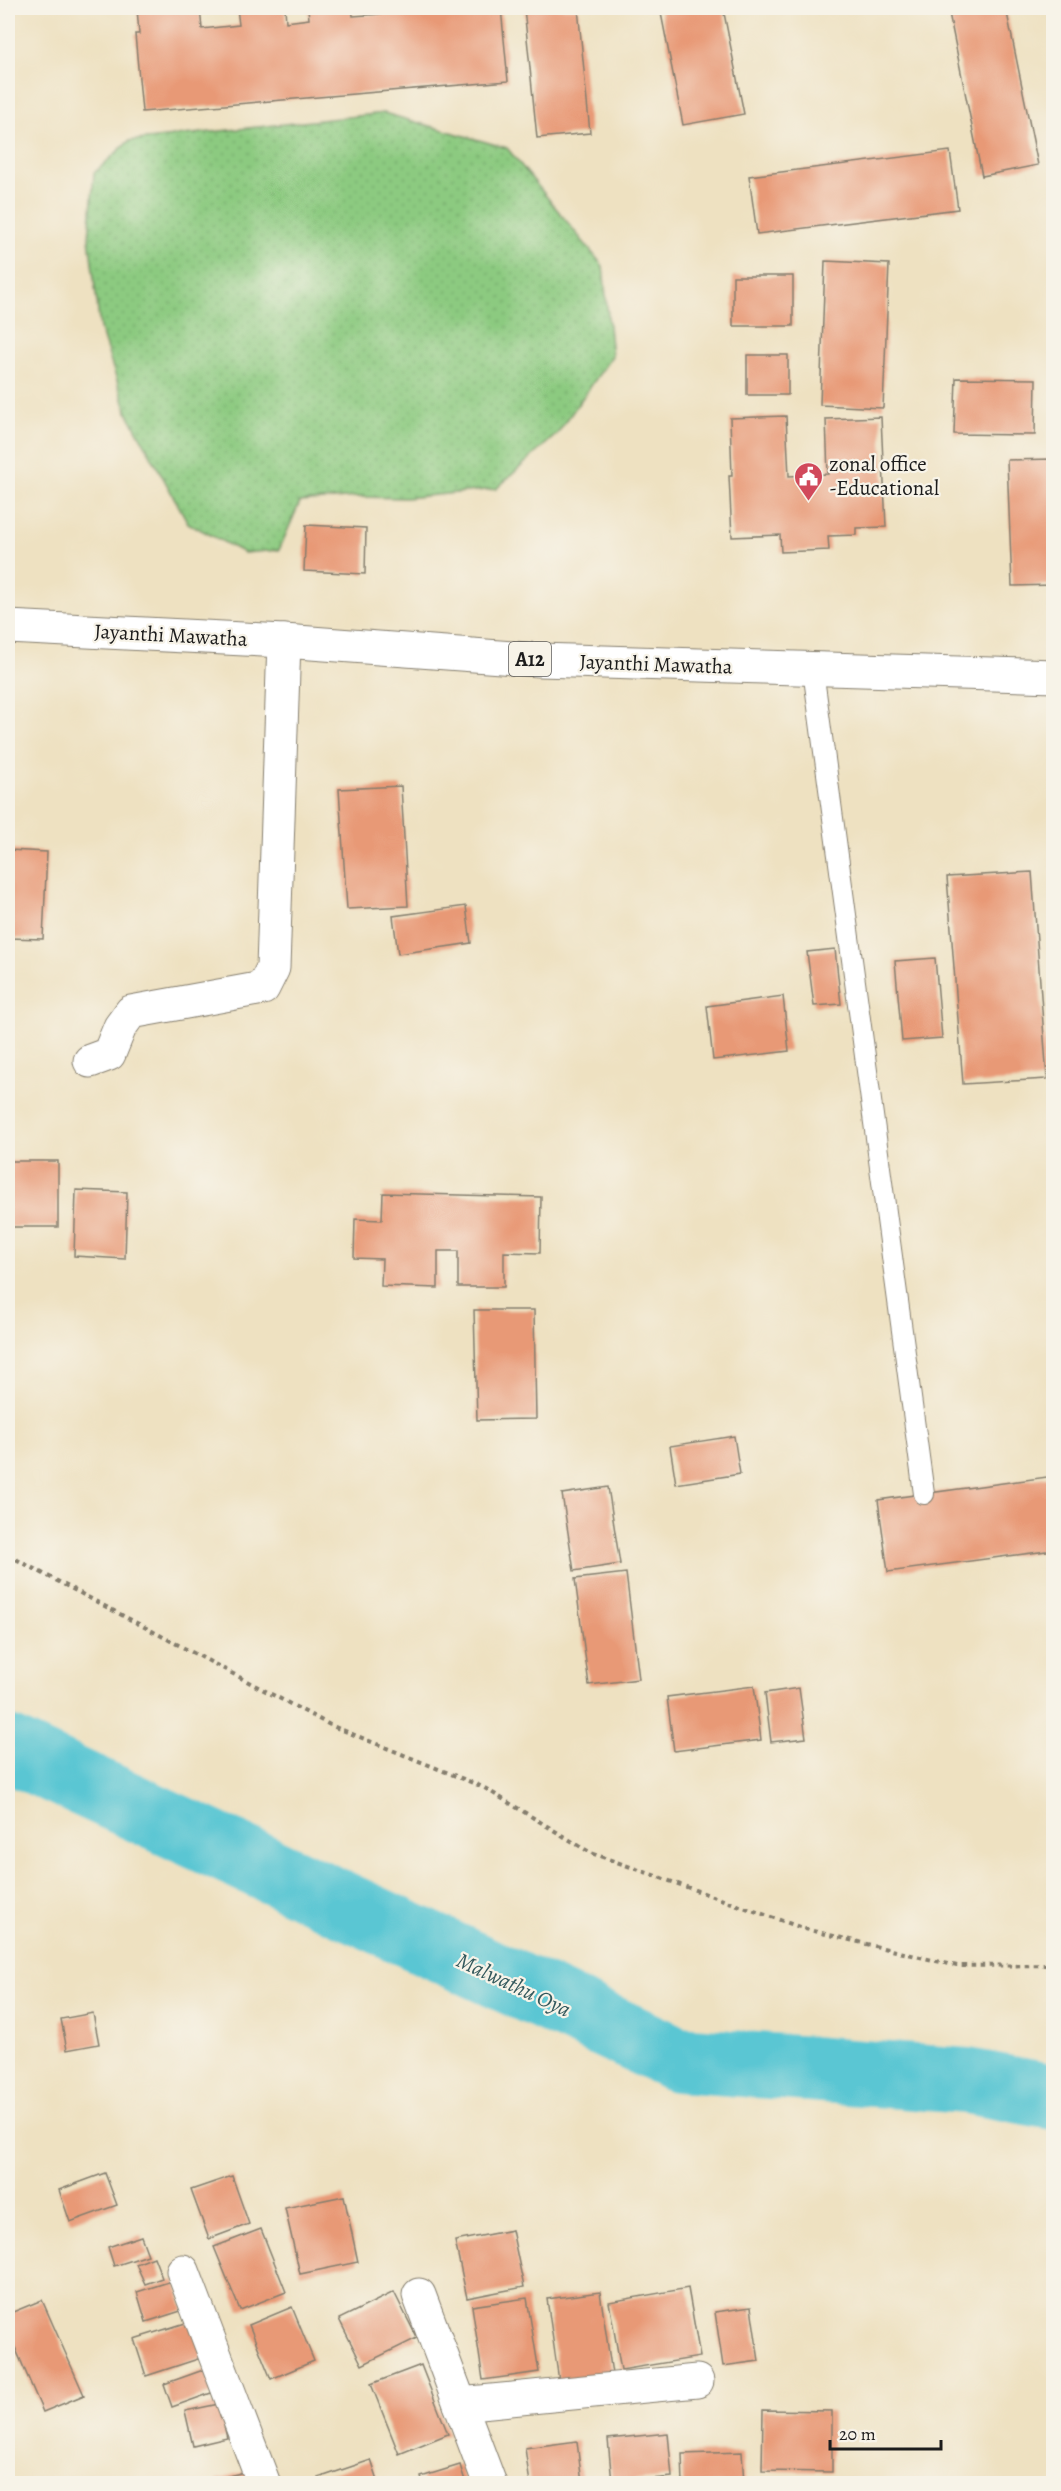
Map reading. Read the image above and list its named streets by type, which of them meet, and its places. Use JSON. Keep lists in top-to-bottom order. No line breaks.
{"streets":{"main road":["Jayanthi Mawatha","A12"]},"water":["Malwathu Oya"],"places":{"public building":["zonal office -Educational"]},"scale_bar":"20 m"}
